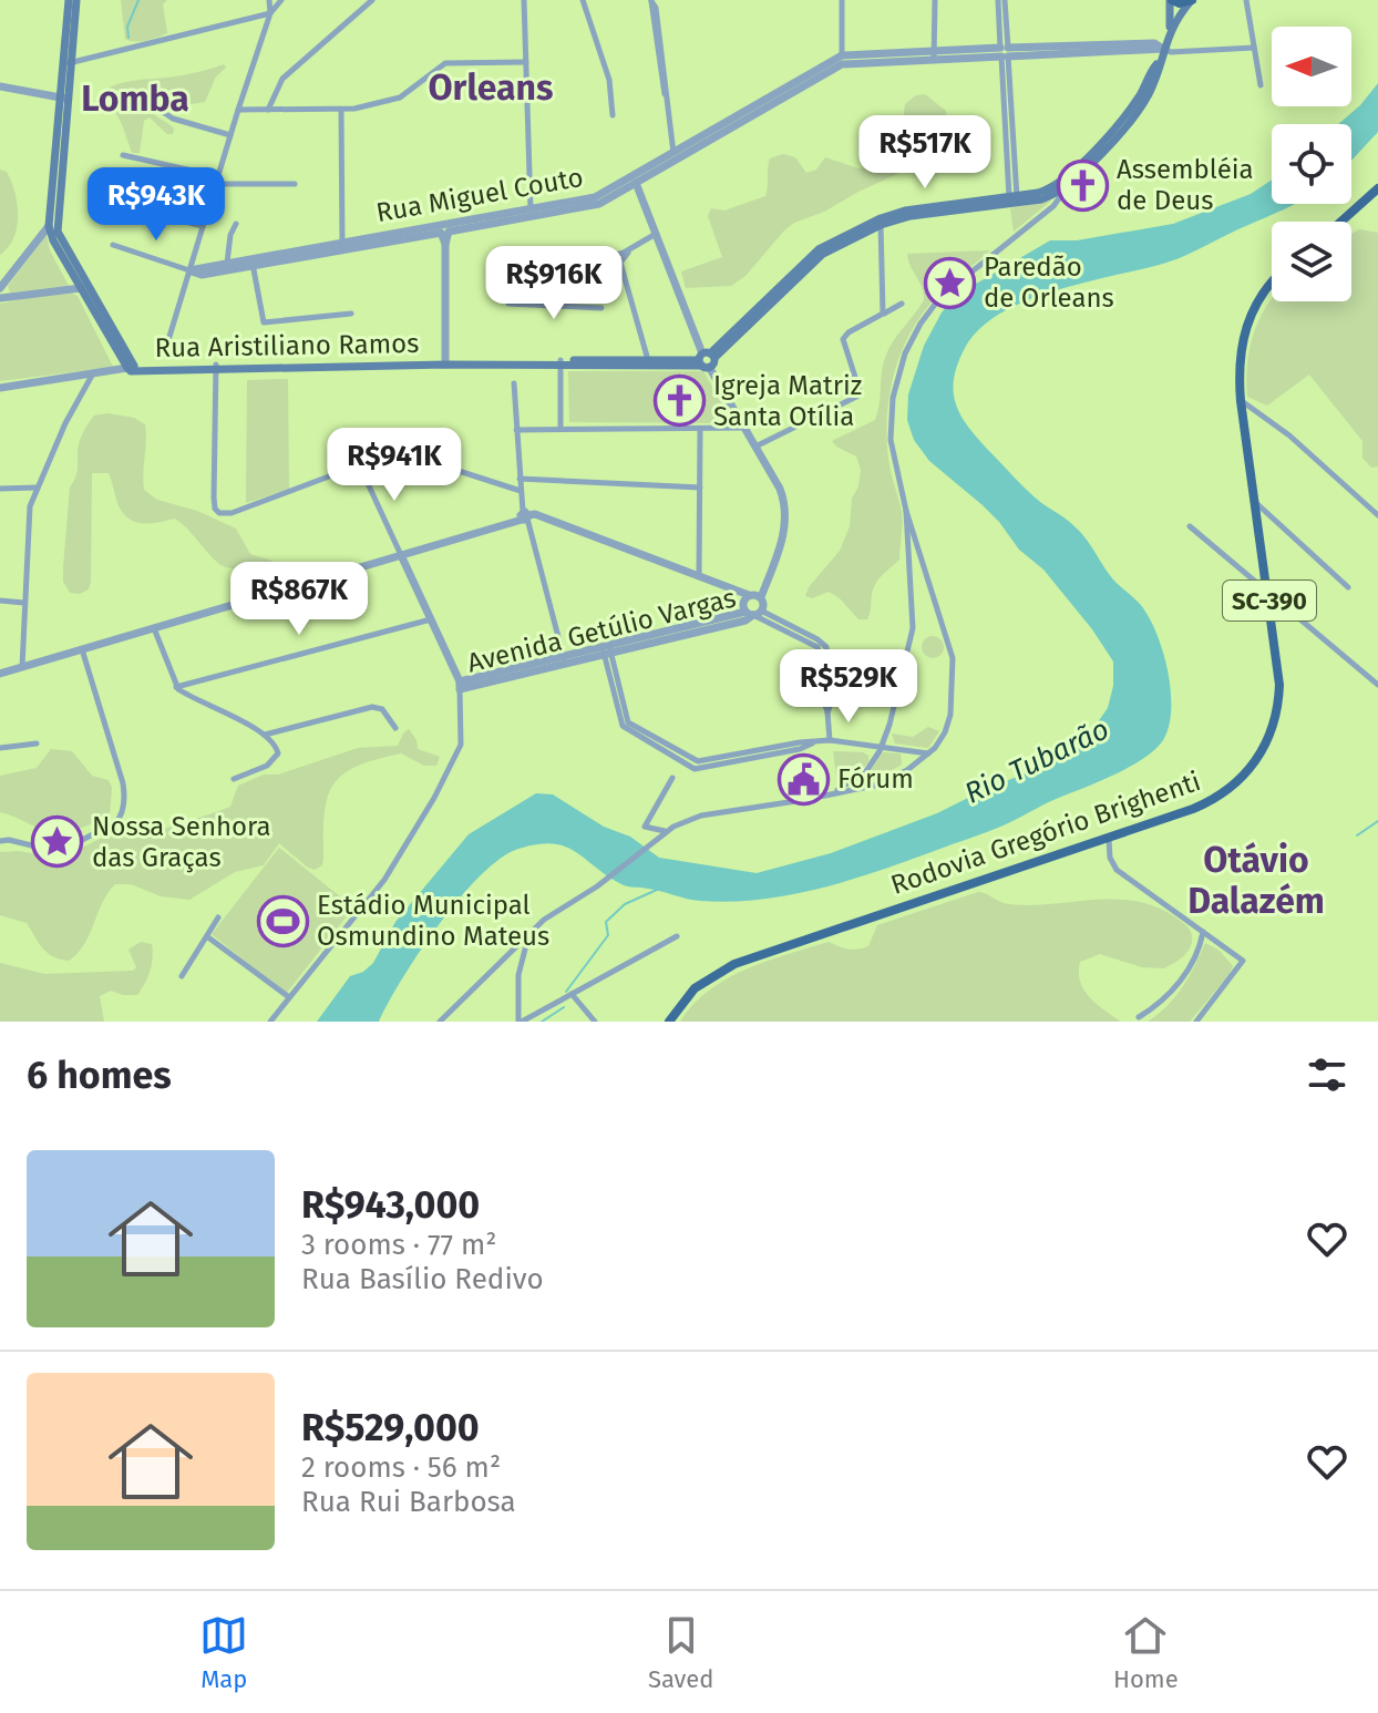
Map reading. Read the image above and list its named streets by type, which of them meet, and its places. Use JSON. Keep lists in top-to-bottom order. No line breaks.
{"streets":{"main road":["Rua Aristiliano Ramos","SC-390","Rodovia Gregório Brighenti"],"street":["Rua Miguel Couto","Avenida Getúlio Vargas"]},"districts":["Orleans","Lomba","Otávio Dalazém"],"water":["Rio Tubarão"],"places":{"church":["Assembléia de Deus","Igreja Matriz Santa Otília"],"place":["Paredão de Orleans","Nossa Senhora das Graças"],"public building":["Fórum"],"sports":["Estádio Municipal Osmundino Mateus"]},"north":"left","page":{"price":["R$517K","R$943K","R$916K","R$941K","R$867K","R$529K"],"heading":"6 homes","list":[{"name":"R$943,000","note":"3 rooms · 77 m² · Rua Basílio Redivo"},{"name":"R$529,000","note":"2 rooms · 56 m² · Rua Rui Barbosa"}],"tabs":["Map","Saved","Home"]}}
